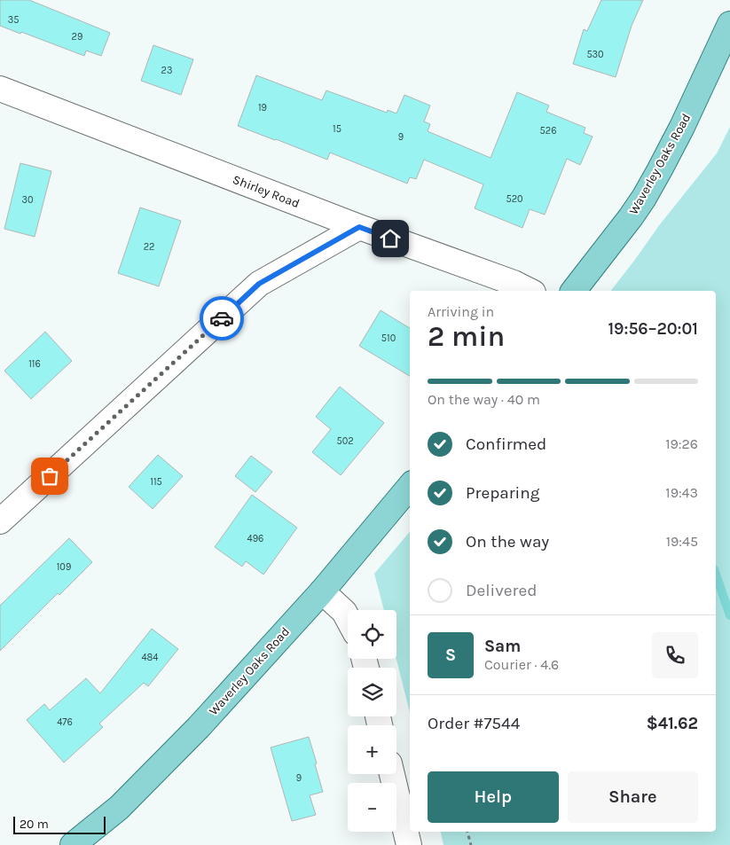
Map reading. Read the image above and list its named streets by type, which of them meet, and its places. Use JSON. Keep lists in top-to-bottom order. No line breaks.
{"streets":{"main road":["Waverley Oaks Road"],"street":["Shirley Road"]},"house_numbers":["35","29","530","23","19","15","526","9","520","30","22","510","116","502","115","496","109","484","476","9"],"scale_bar":"20 m","page":{"heading":["2 min","Arriving in","19:56–20:01"],"panel":["Sam","Courier · 4.6","Order #7544","$41.62"],"bar":"On the way · 40 m","list":[["Confirmed","19:26"],["Preparing","19:43"],["On the way","19:45"],"Delivered"],"map_buttons":["+","−"],"round":"S","buttons":["Help","Share"],"scale":"20 m"}}
